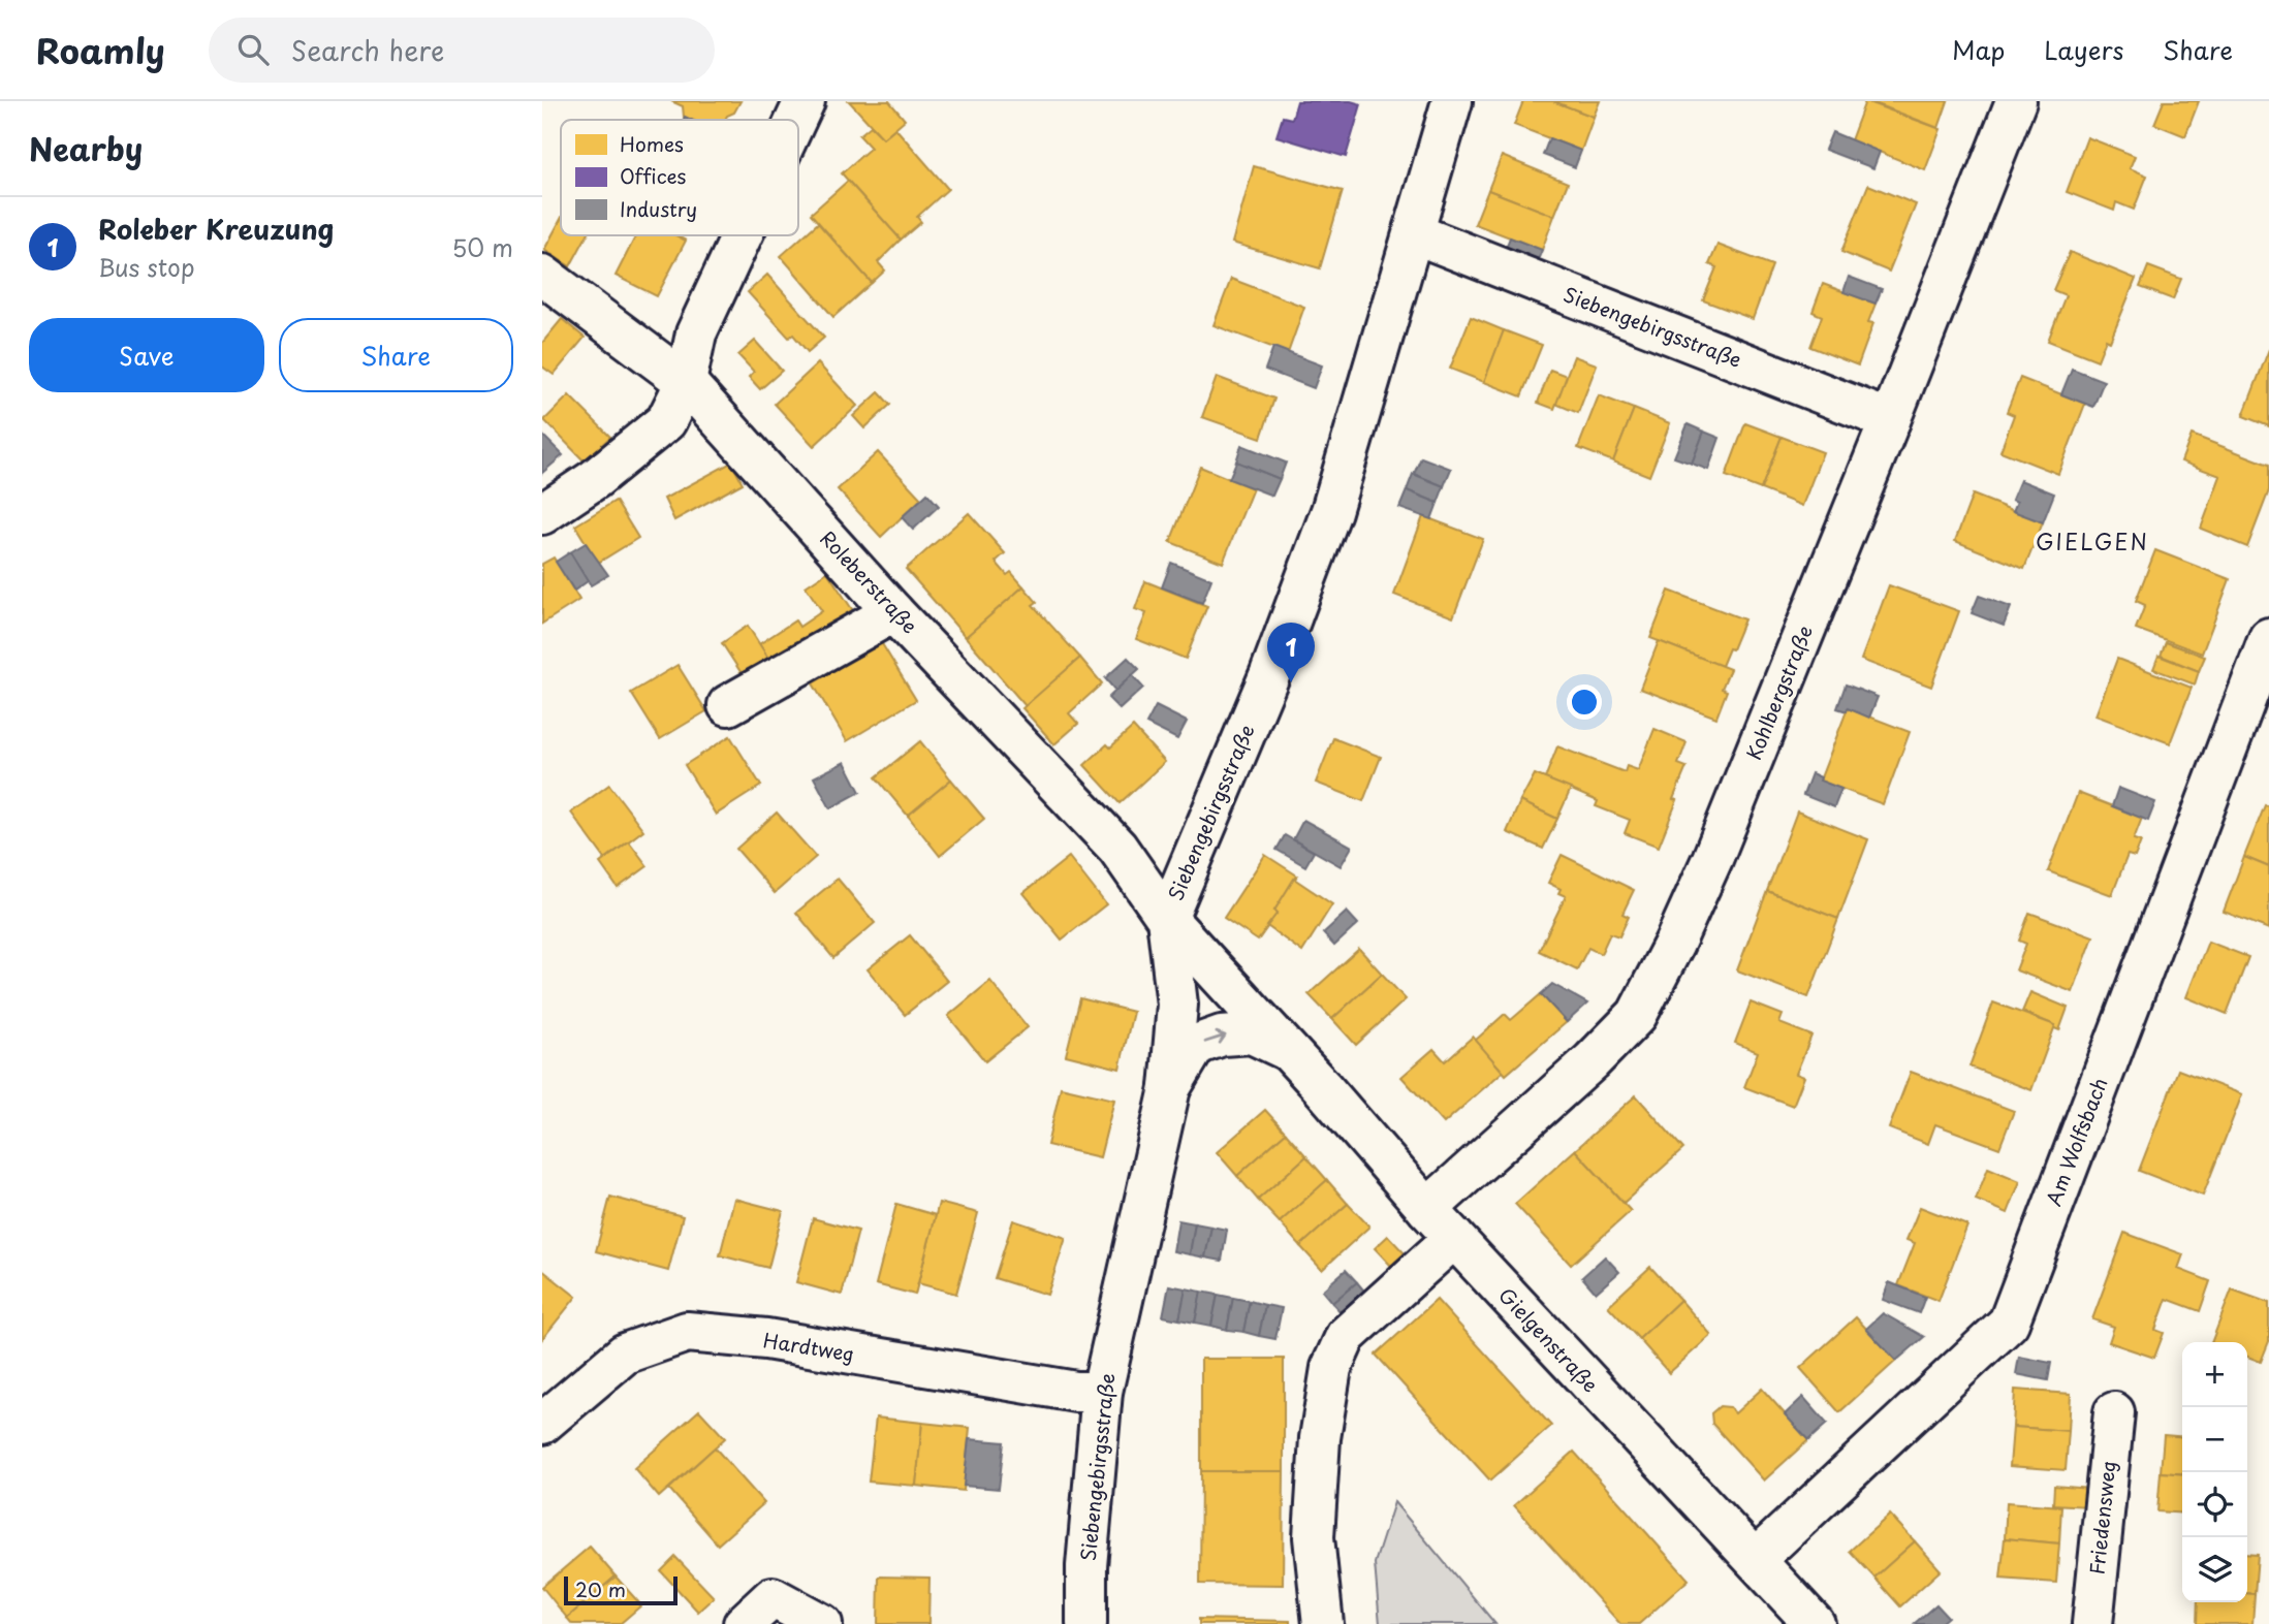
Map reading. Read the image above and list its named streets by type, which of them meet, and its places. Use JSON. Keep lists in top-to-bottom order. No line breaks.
{"streets":{"street":["Siebengebirgsstraße","Roleberstraße","Kohlbergstraße","Am Wolfsbach","Gielgenstraße","Hardtweg","Friedensweg"]},"crossings":[["Siebengebirgsstraße","Roleberstraße"],["Siebengebirgsstraße","Kohlbergstraße"],["Siebengebirgsstraße","Gielgenstraße"],["Siebengebirgsstraße","Hardtweg"],["Roleberstraße","Gielgenstraße"],["Kohlbergstraße","Gielgenstraße"],["Am Wolfsbach","Gielgenstraße"]],"districts":["GIELGEN"],"legend":["Homes","Offices","Industry"],"scale_bar":"20 m","page":{"header":"Roamly","search":"Search here","nav":["Map","Layers","Share"],"heading":"Nearby","list":[{"mark":"1","name":"Roleber Kreuzung","note":"Bus stop","value":"50 m"}],"buttons":["Save","Share"],"pins":"1","map_buttons":["+","−"],"scale":"20 m"}}
